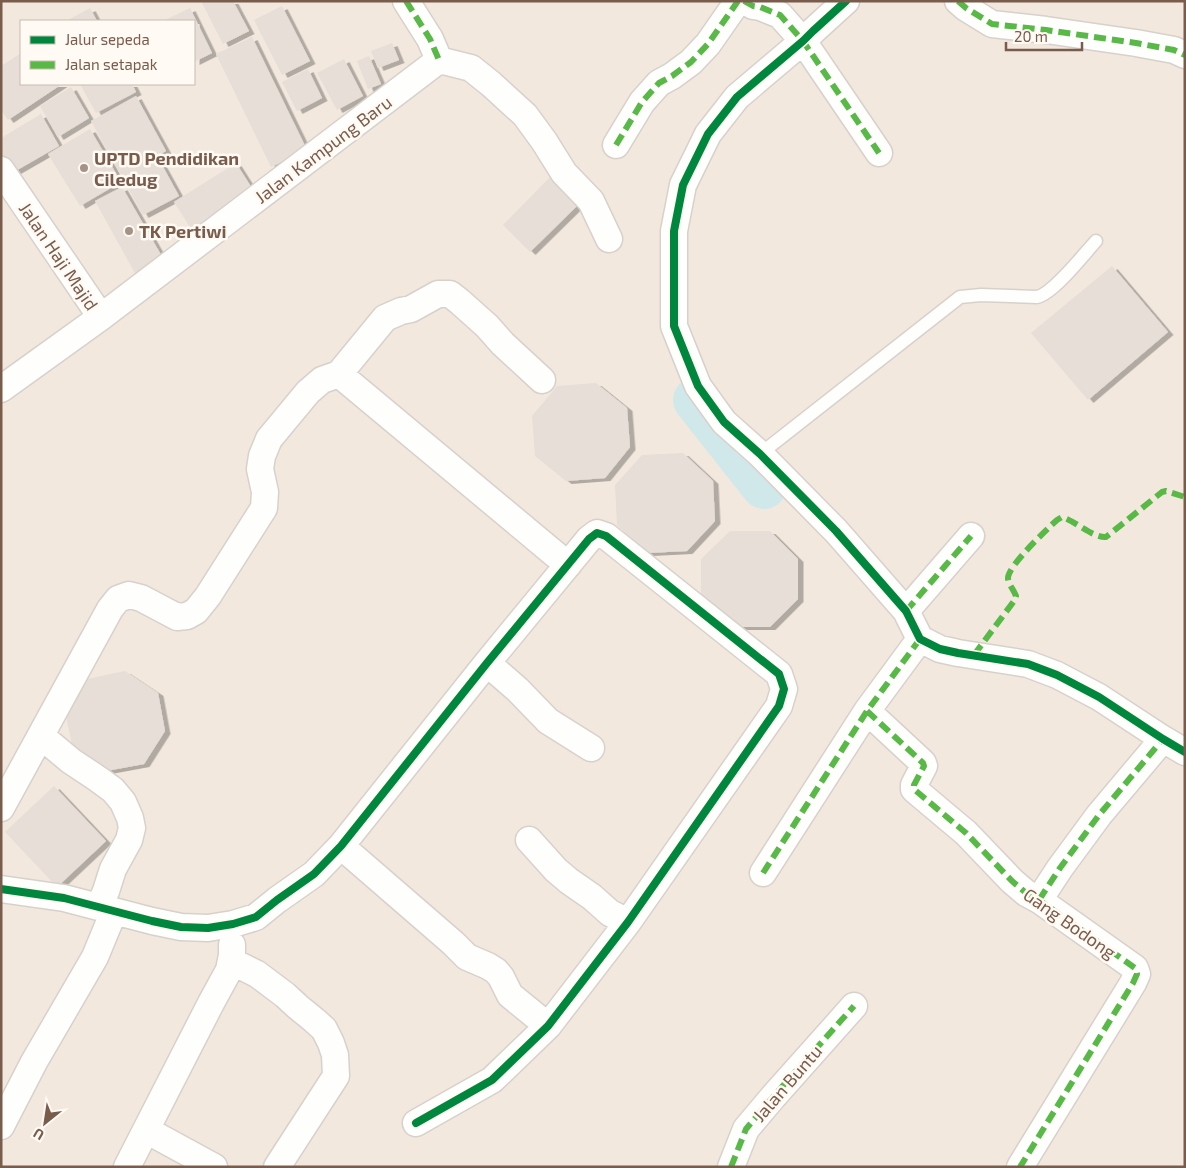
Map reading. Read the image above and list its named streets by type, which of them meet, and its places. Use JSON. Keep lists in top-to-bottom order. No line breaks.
{"streets":{"street":["Jalan Kampung Baru","Jalan Haji Majid","Gang Bodong","Jalan Buntu"]},"crossings":[["Jalan Kampung Baru","Jalan Haji Majid"]],"places":["UPTD Pendidikan Ciledug","TK Pertiwi"],"legend":["Jalur sepeda","Jalan setapak"],"scale_bar":"20 m","north":"bottom left"}
